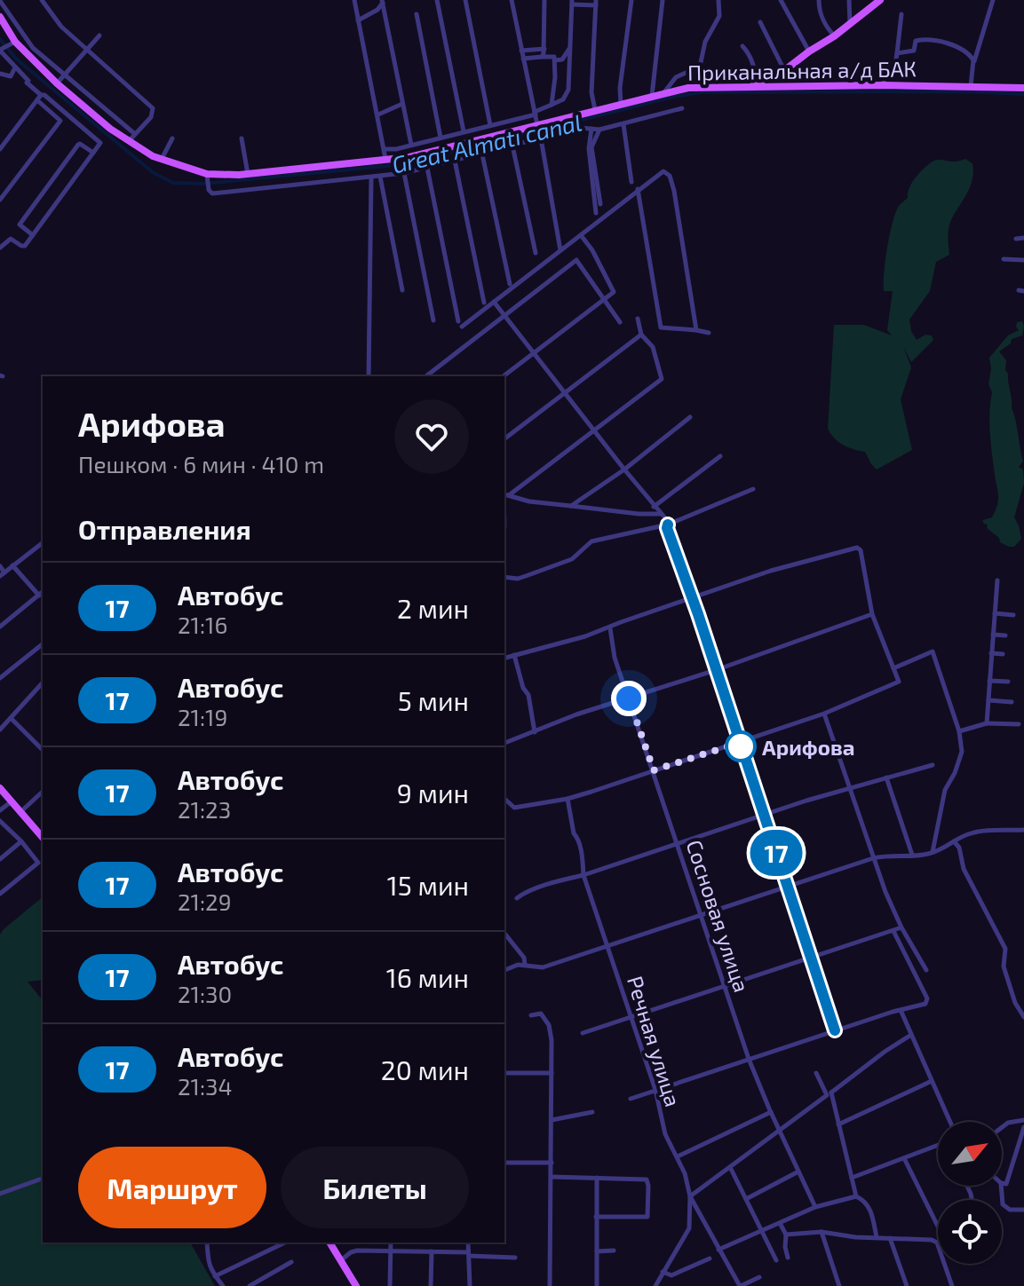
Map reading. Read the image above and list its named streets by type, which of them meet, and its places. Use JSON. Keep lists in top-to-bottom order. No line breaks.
{"streets":{"main road":["Приканальная а/д БАК"],"street":["Сосновая улица","Речная улица"]},"water":["Great Almatı canal"],"places":["Арифова"],"lines":["bus line 17"],"north":"top right","page":{"on_map":"17","heading":[["Арифова","Пешком · 6 мин · 410 m"],"Отправления"],"list":[{"mark":"17","name":"Автобус","note":"21:16","value":"2 мин"},{"mark":"17","name":"Автобус","note":"21:19","value":"5 мин"},{"mark":"17","name":"Автобус","note":"21:23","value":"9 мин"},{"mark":"17","name":"Автобус","note":"21:29","value":"15 мин"},{"mark":"17","name":"Автобус","note":"21:30","value":"16 мин"},{"mark":"17","name":"Автобус","note":"21:34","value":"20 мин"}],"buttons":["Маршрут","Билеты"]}}
